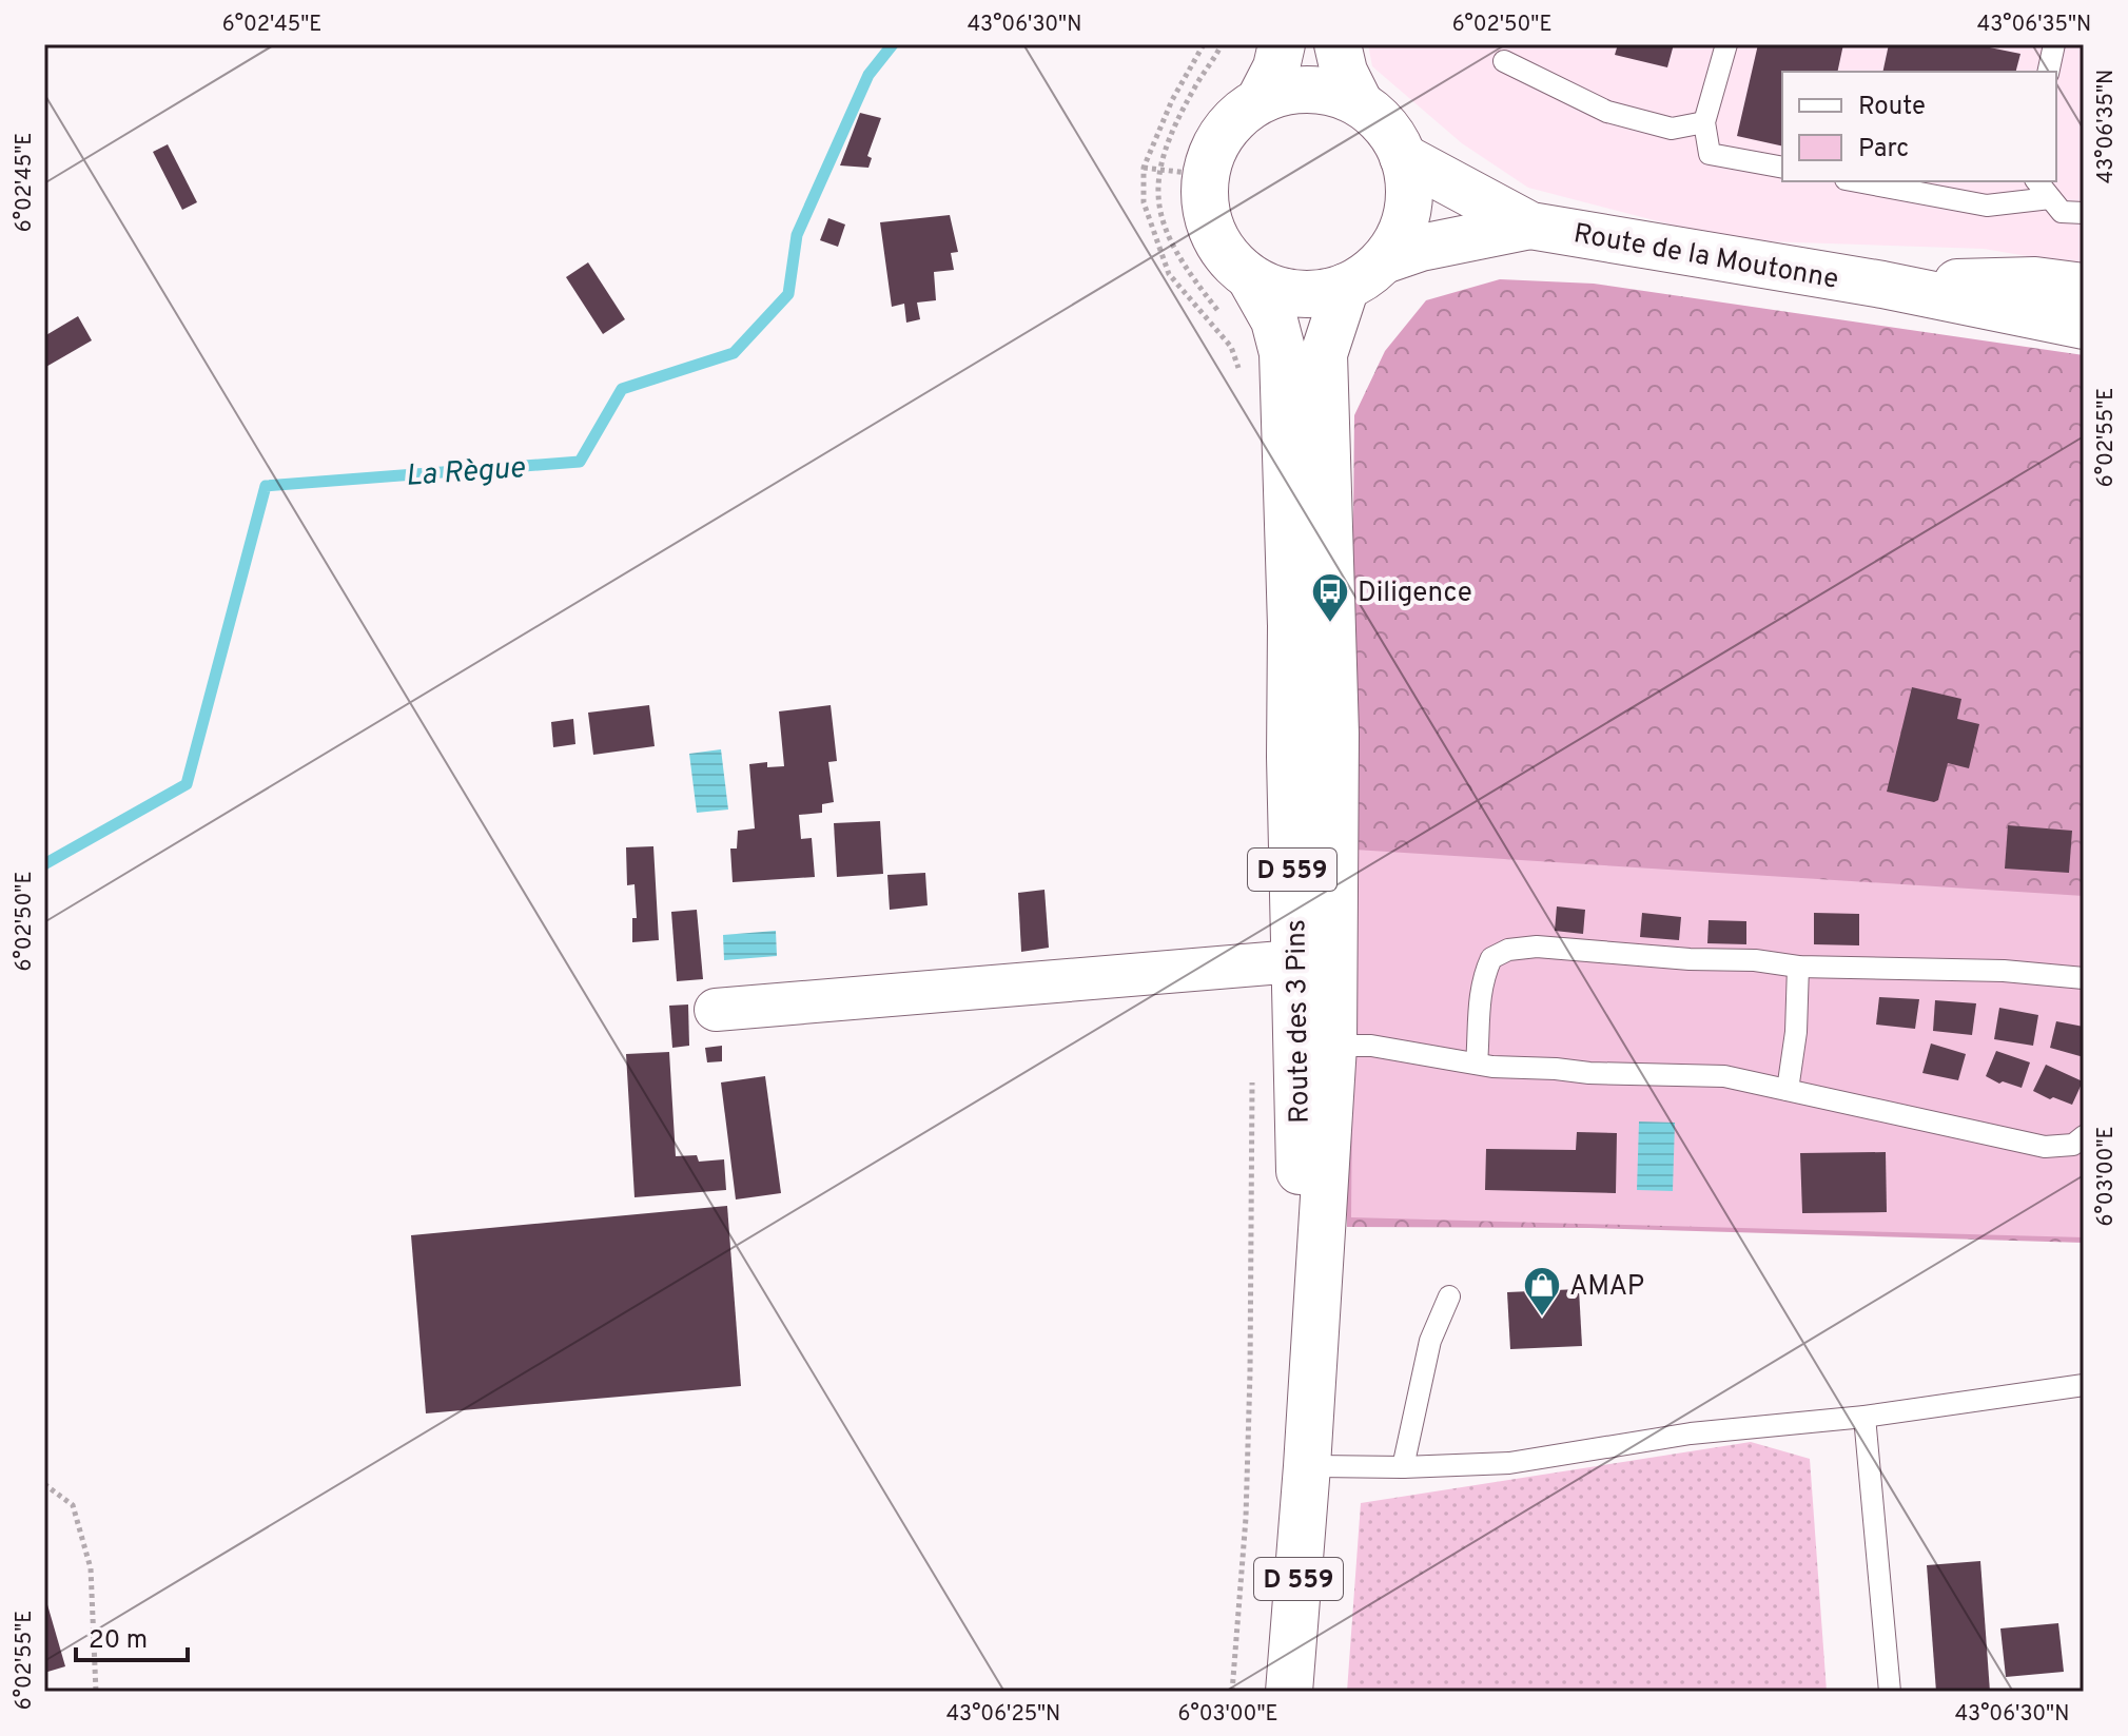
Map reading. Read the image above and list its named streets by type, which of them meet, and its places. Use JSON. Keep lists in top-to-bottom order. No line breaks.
{"streets":{"main road":["Route de la Moutonne","D 559","Route des 3 Pins"]},"crossings":[["Route de la Moutonne","Route des 3 Pins"]],"water":["La Règue"],"places":{"bus stop":["Diligence"],"shop":["AMAP"]},"legend":["Route","Parc"],"scale_bar":"20 m","coordinates":["6°02'45\"E","43°06'30\"N","6°02'50\"E","43°06'35\"N","6°02'55\"E","6°03'00\"E","43°06'25\"N"]}
